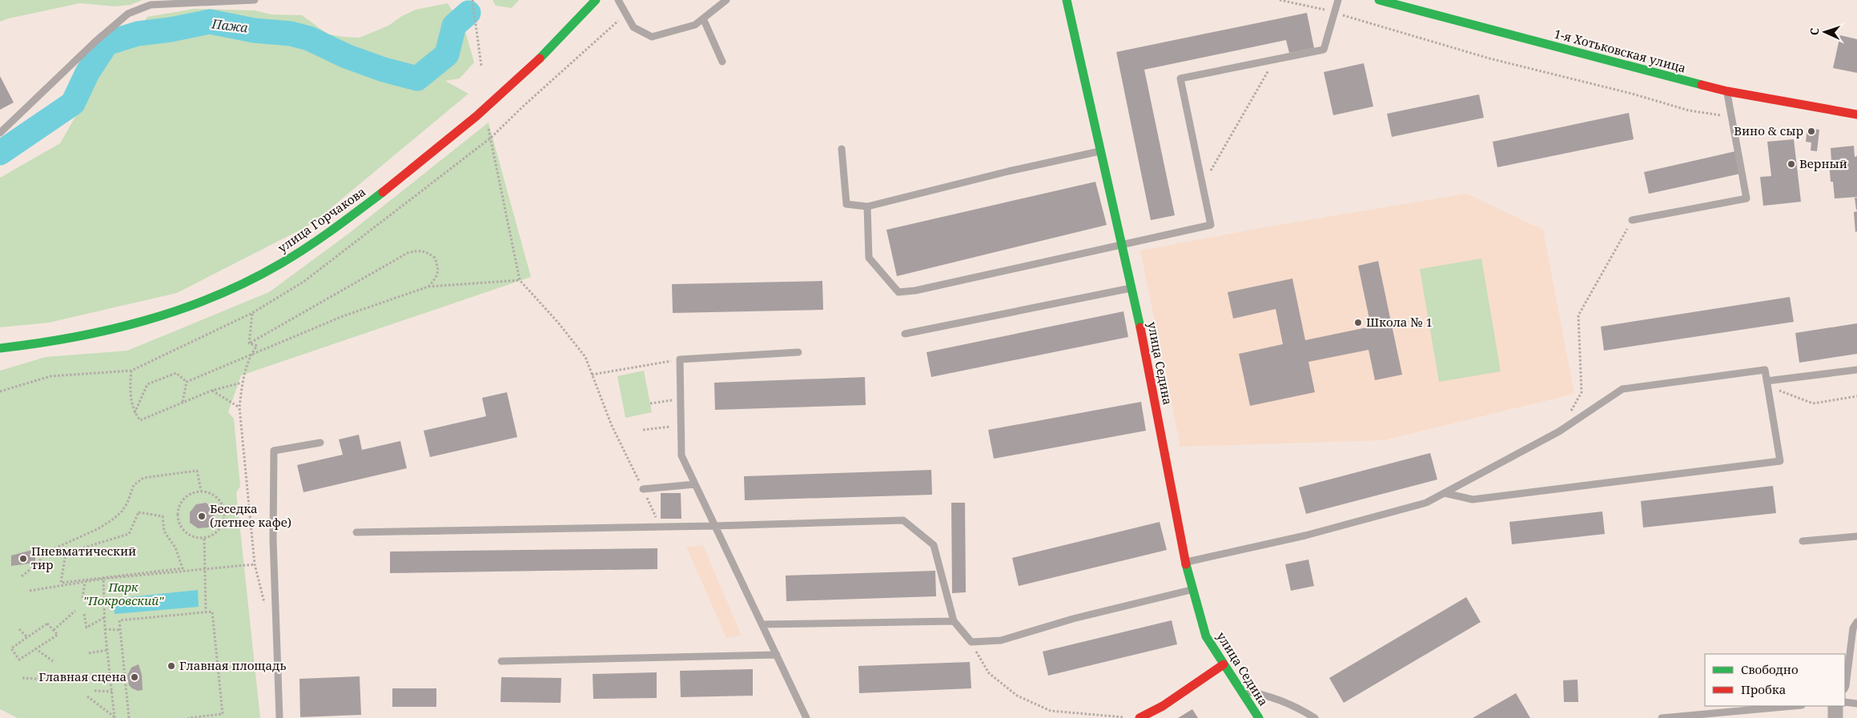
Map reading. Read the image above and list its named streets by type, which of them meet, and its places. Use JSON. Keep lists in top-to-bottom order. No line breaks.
{"streets":{"main road":["1-я Хотьковская улица","улица Горчакова","улица Седина"]},"water":["Пажа"],"parks":["Парк \"Покровский\""],"places":["Вино & сыр","Верный","Школа № 1","Беседка (летнее кафе)","Пневматический тир","Главная площадь","Главная сцена"],"legend":["Свободно","Пробка"],"north":"left"}
